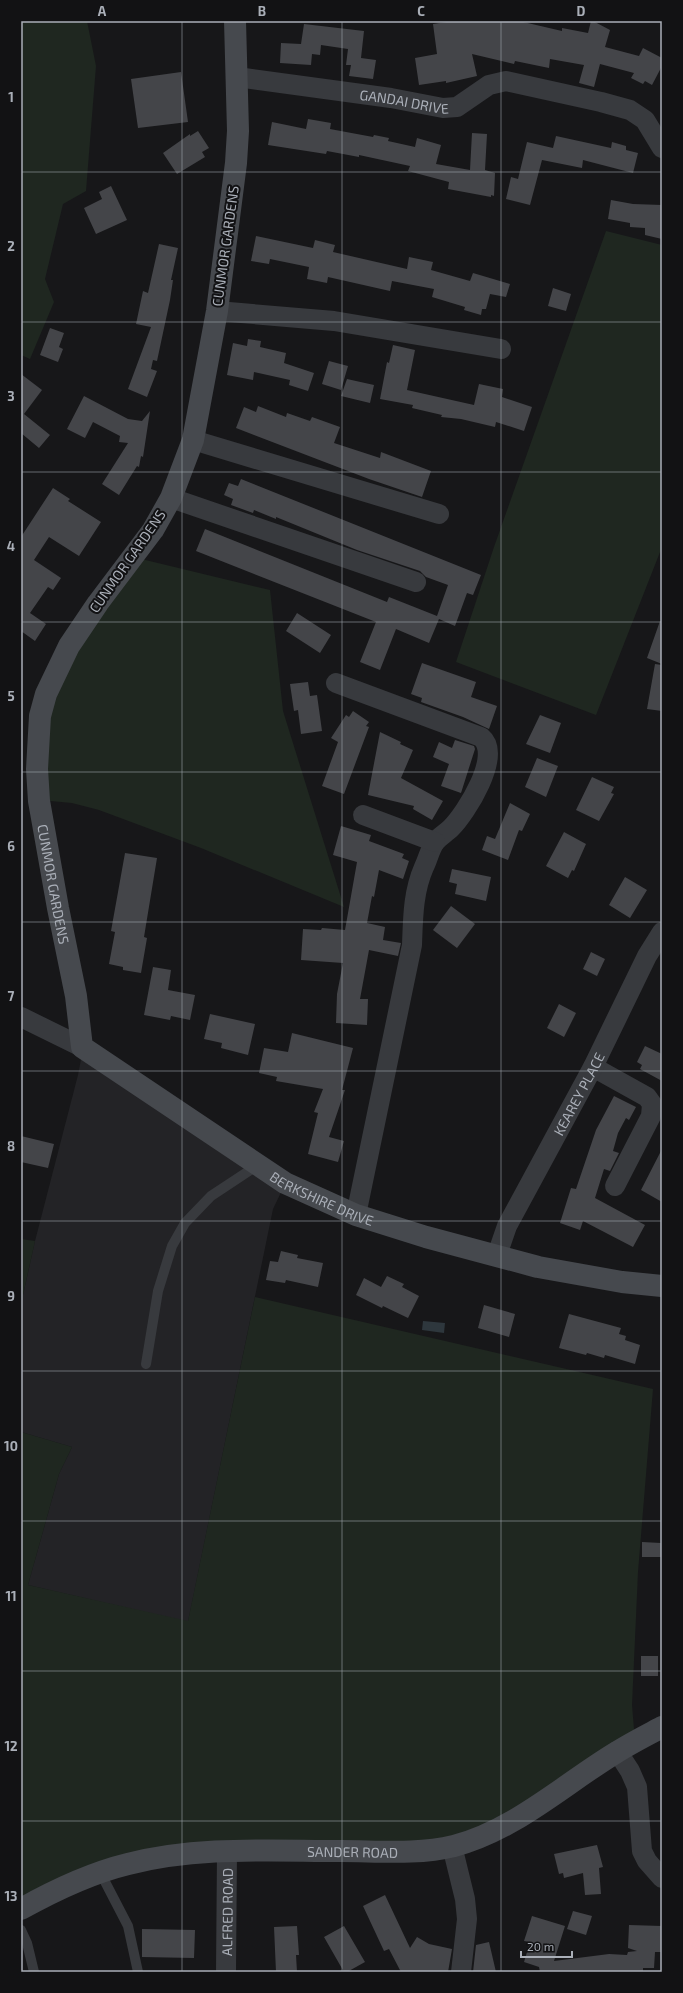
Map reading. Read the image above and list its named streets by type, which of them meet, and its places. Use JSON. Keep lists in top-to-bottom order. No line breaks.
{"streets":{"street":["GANDAI DRIVE","CUNMOR GARDENS","KEAREY PLACE","BERKSHIRE DRIVE","SANDER ROAD","ALFRED ROAD"]},"crossings":[["GANDAI DRIVE","CUNMOR GARDENS"],["CUNMOR GARDENS","BERKSHIRE DRIVE"],["KEAREY PLACE","BERKSHIRE DRIVE"],["SANDER ROAD","ALFRED ROAD"]],"scale_bar":"20 m","grid":{"columns":["A","B","C","D"],"rows":["1","2","3","4","5","6","7","8","9","10","11","12","13"]}}
